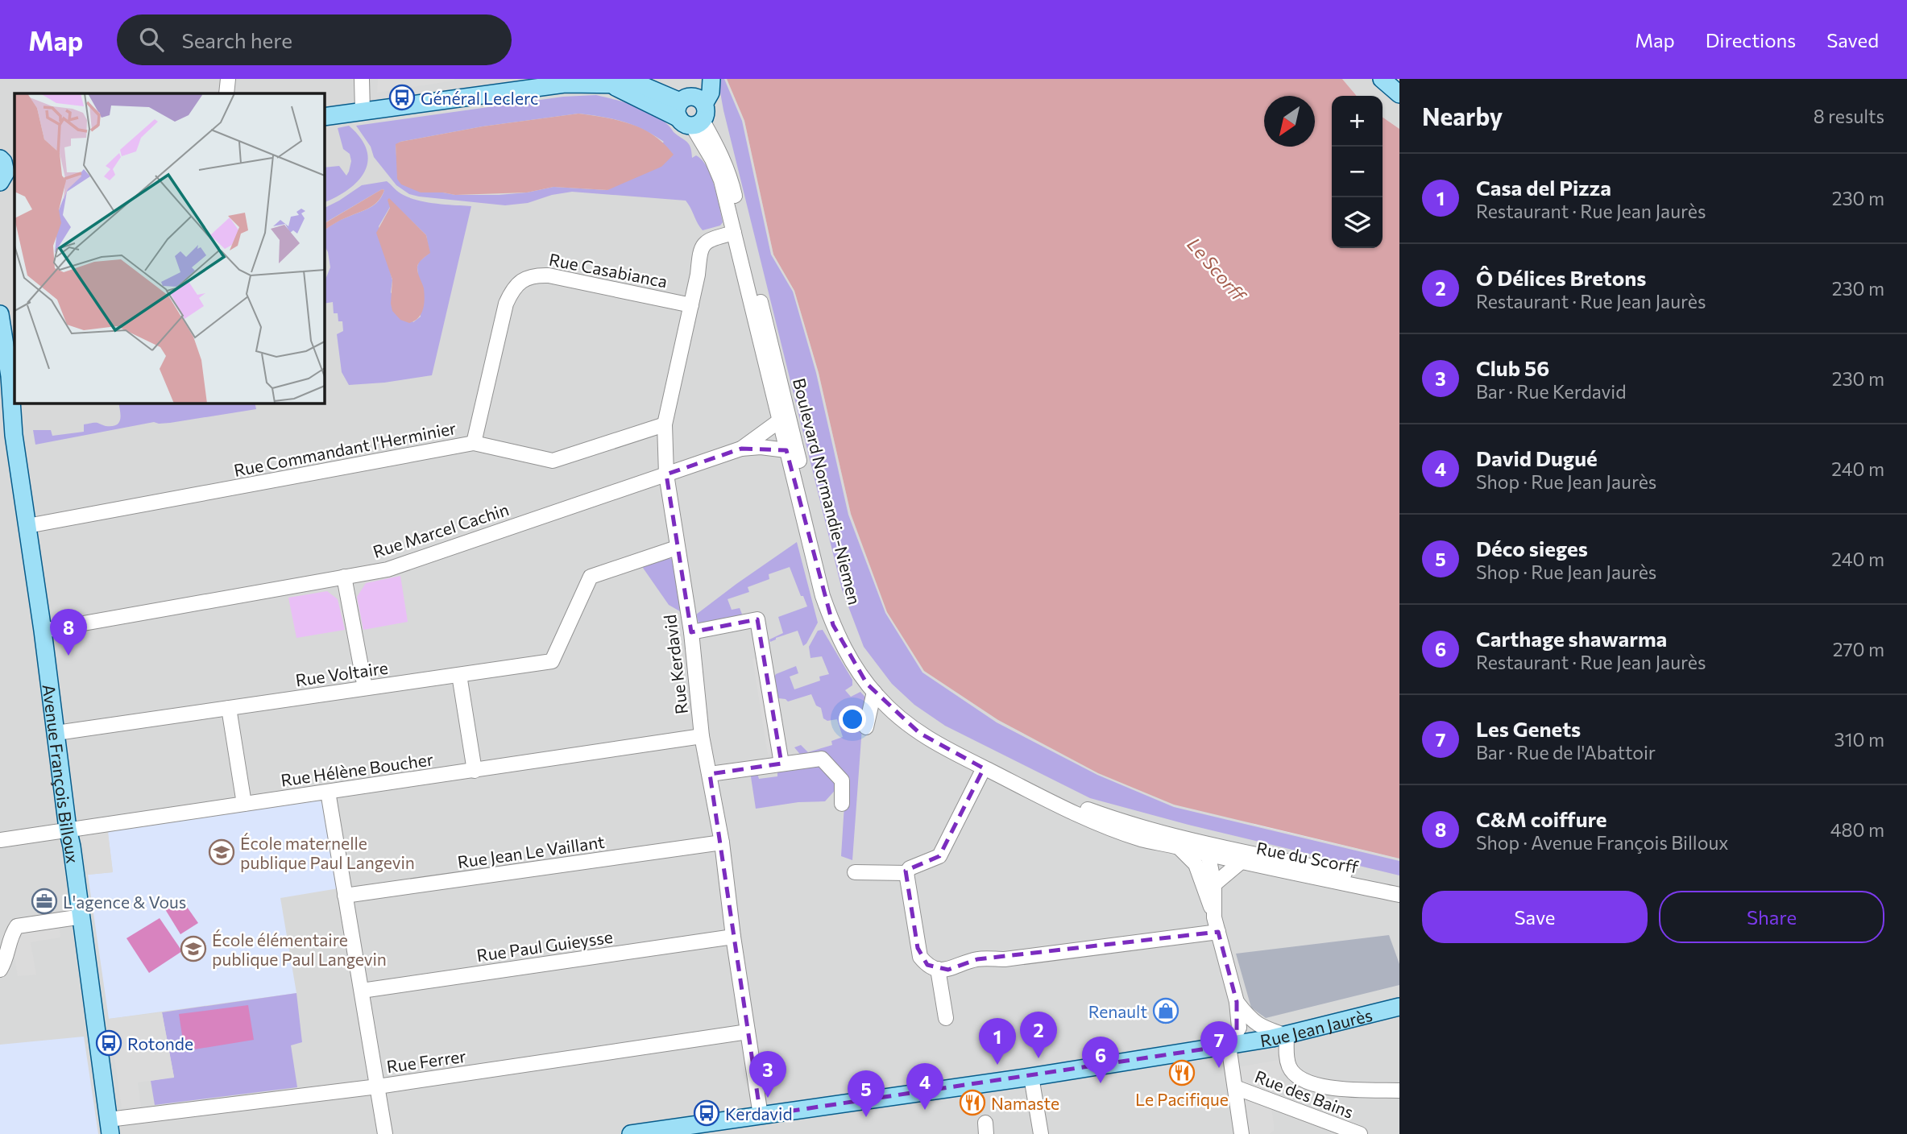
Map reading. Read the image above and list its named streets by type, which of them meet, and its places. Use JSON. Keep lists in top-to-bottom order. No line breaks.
{"streets":{"main road":["Avenue François Billoux","Rue Jean Jaurès"],"street":["Rue Casabianca","Rue Commandant l'Herminier","Boulevard Normandie-Niemen","Rue Marcel Cachin","Rue Kerdavid","Rue Voltaire","Rue Hélène Boucher","Rue Jean Le Vaillant","Rue du Scorff","Rue Paul Guieysse","Rue Ferrer","Rue des Bains"]},"crossings":[["Rue Casabianca","Rue Commandant l'Herminier"],["Rue Casabianca","Rue Kerdavid"],["Rue Commandant l'Herminier","Rue Kerdavid"],["Rue Commandant l'Herminier","Avenue François Billoux"],["Boulevard Normandie-Niemen","Rue Marcel Cachin"],["Boulevard Normandie-Niemen","Rue Kerdavid"],["Boulevard Normandie-Niemen","Rue du Scorff"],["Rue Marcel Cachin","Rue Kerdavid"],["Rue Marcel Cachin","Avenue François Billoux"],["Rue Kerdavid","Rue Voltaire"],["Rue Kerdavid","Rue Hélène Boucher"],["Rue Kerdavid","Rue Jean Le Vaillant"],["Rue Kerdavid","Rue Paul Guieysse"],["Rue Kerdavid","Rue Jean Jaurès"],["Rue Kerdavid","Rue Ferrer"],["Rue Voltaire","Avenue François Billoux"],["Rue Hélène Boucher","Avenue François Billoux"],["Avenue François Billoux","Rue Ferrer"]],"water":["Le Scorff"],"places":{"bus stop":["Général Leclerc","Rotonde","Kerdavid"],"school or university":["École maternelle publique Paul Langevin","École élémentaire publique Paul Langevin"],"office":["L'agence & Vous"],"shop":["Renault"],"restaurant":["Le Pacifique","Namaste"]},"north":"bottom left","page":{"header":"Map","search":"Search here","nav":["Map","Directions","Saved"],"heading":["Nearby","8 results"],"map_buttons":["+","−"],"list":[{"mark":"1","name":"Casa del Pizza","note":"Restaurant · Rue Jean Jaurès","value":"230 m"},{"mark":"2","name":"Ô Délices Bretons","note":"Restaurant · Rue Jean Jaurès","value":"230 m"},{"mark":"3","name":"Club 56","note":"Bar · Rue Kerdavid","value":"230 m"},{"mark":"4","name":"David Dugué","note":"Shop · Rue Jean Jaurès","value":"240 m"},{"mark":"5","name":"Déco sieges","note":"Shop · Rue Jean Jaurès","value":"240 m"},{"mark":"6","name":"Carthage shawarma","note":"Restaurant · Rue Jean Jaurès","value":"270 m"},{"mark":"7","name":"Les Genets","note":"Bar · Rue de l'Abattoir","value":"310 m"},{"mark":"8","name":"C&M coiffure","note":"Shop · Avenue François Billoux","value":"480 m"}],"pins":["8","2","1","7","6","3","4","5"],"buttons":["Save","Share"]}}
